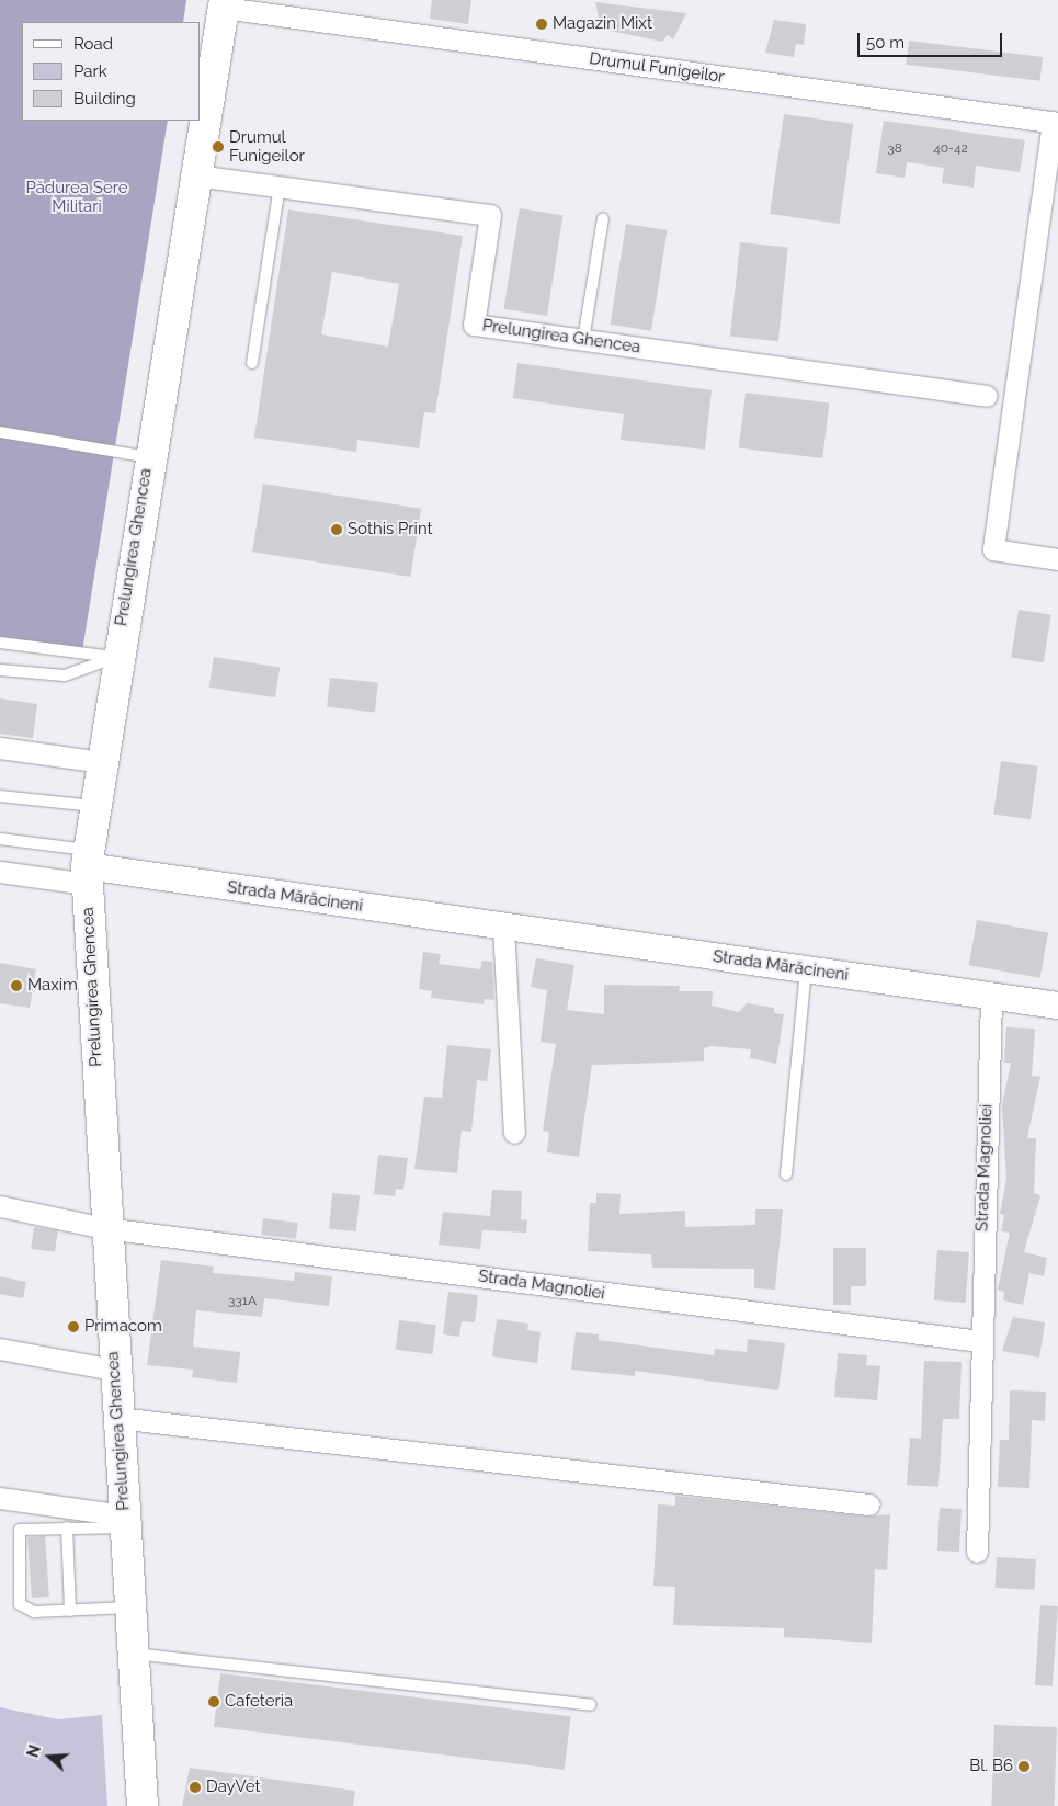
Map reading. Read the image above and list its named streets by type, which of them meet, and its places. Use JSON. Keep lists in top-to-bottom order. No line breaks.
{"streets":{"main road":["Prelungirea Ghencea"],"street":["Drumul Funigeilor","Strada Mărăcineni","Strada Magnoliei"]},"crossings":[["Drumul Funigeilor","Prelungirea Ghencea"],["Prelungirea Ghencea","Strada Mărăcineni"],["Prelungirea Ghencea","Strada Magnoliei"],["Strada Mărăcineni","Strada Magnoliei"]],"parks":["Pădurea Sere Militari"],"places":["Magazin Mixt","Drumul Funigeilor","Sothis Print","Maxim","Primacom","Cafeteria","Bl. B6","DayVet"],"house_numbers":["38","40-42","331A"],"legend":["Road","Park","Building"],"scale_bar":"50 m","north":"left"}
